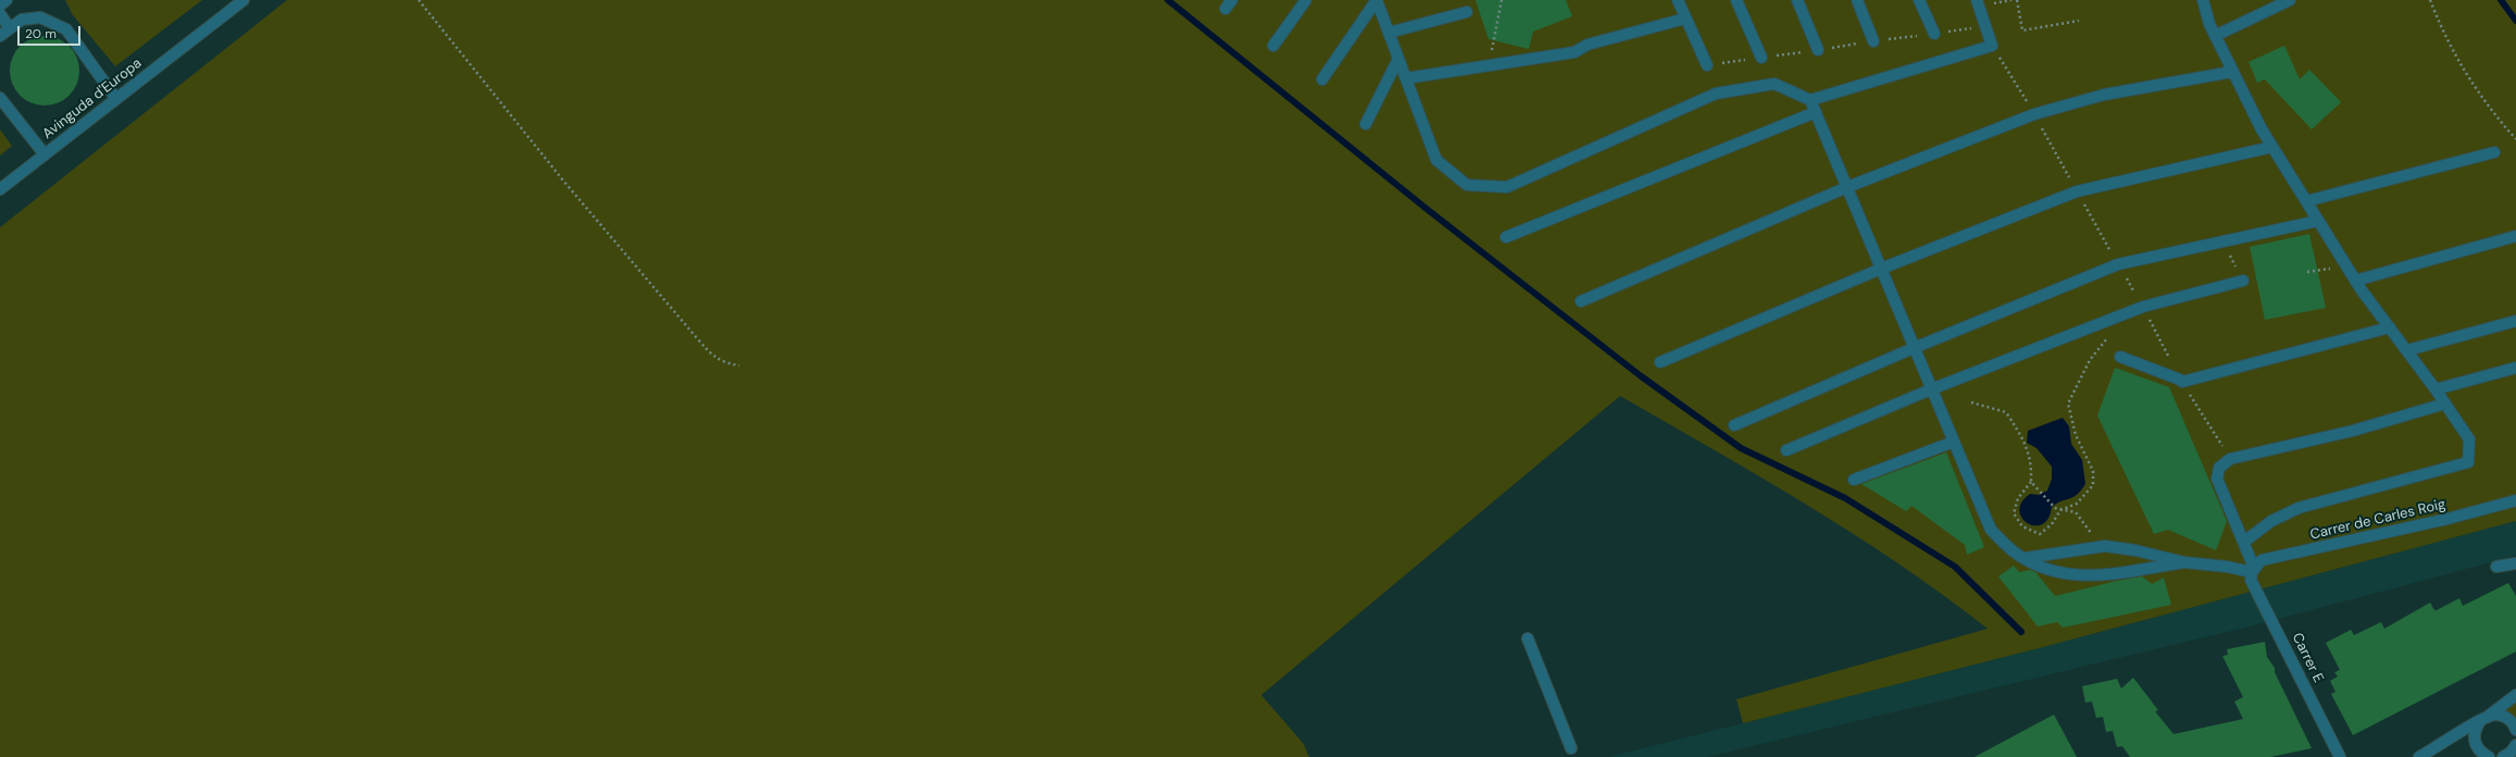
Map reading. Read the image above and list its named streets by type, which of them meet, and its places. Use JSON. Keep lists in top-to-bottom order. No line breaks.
{"streets":{"street":["Avinguda d'Europa","Carrer de Carles Roig","Carrer E"]},"crossings":[["Carrer de Carles Roig","Carrer E"]],"scale_bar":"20 m"}
